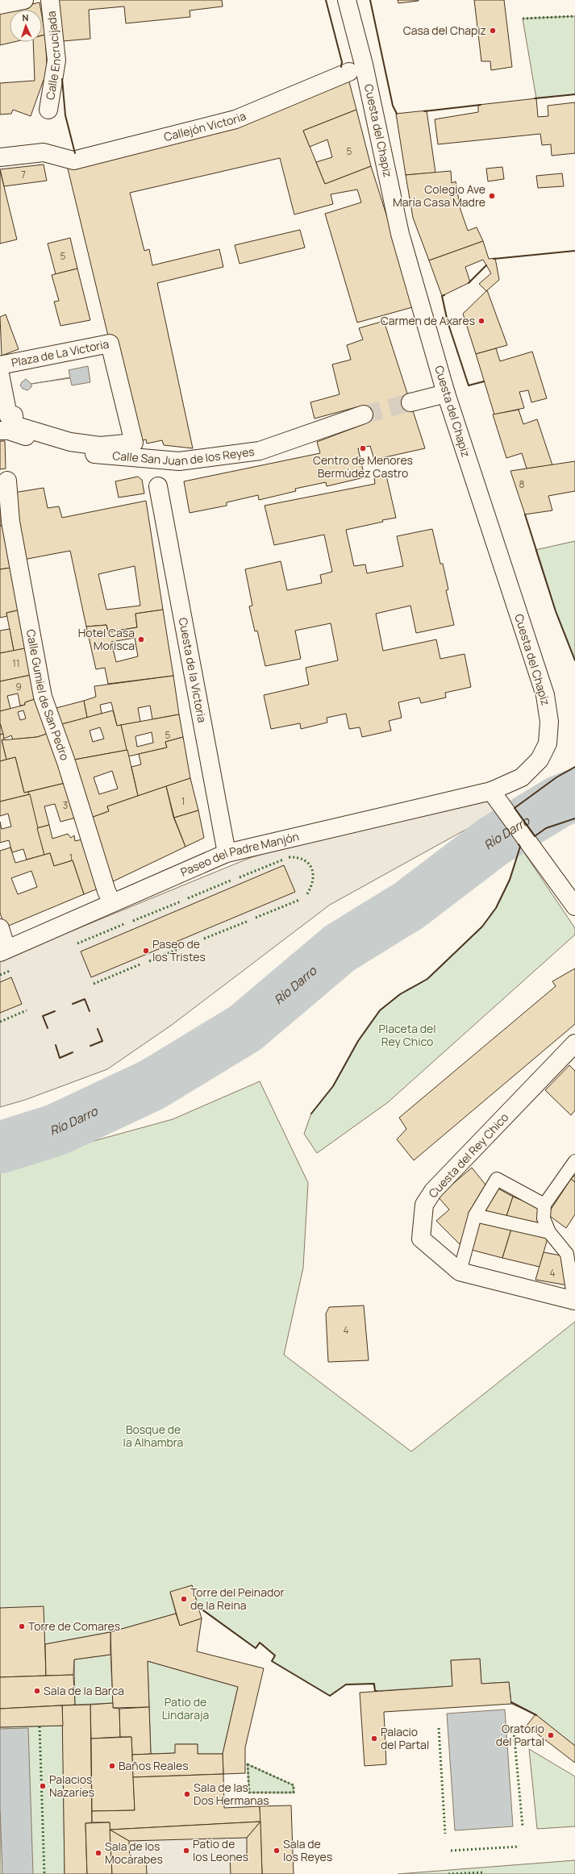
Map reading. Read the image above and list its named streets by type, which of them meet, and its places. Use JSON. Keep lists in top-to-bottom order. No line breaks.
{"streets":{"street":["Calle Encrucijada","Callejón Victoria","Cuesta del Chapiz","Plaza de La Victoria","Calle San Juan de los Reyes","Cuesta de la Victoria","Calle Gumiel de San Pedro","Paseo del Padre Manjón","Cuesta del Rey Chico"]},"crossings":[["Cuesta del Chapiz","Paseo del Padre Manjón"],["Cuesta de la Victoria","Paseo del Padre Manjón"],["Calle Gumiel de San Pedro","Paseo del Padre Manjón"]],"water":["Río Darro"],"parks":["Placeta del Rey Chico","Bosque de la Alhambra","Patio de Lindaraja"],"places":["Casa del Chapiz","Colegio Ave María Casa Madre","Carmen de Axares","Centro de Menores Bermúdez Castro","Hotel Casa Morisca","Paseo de los Tristes","Torre del Peinador de la Reina","Torre de Comares","Sala de la Barca","Oratorio del Partal","Palacio del Partal","Baños Reales","Palacios Nazaríes","Sala de las Dos Hermanas","Patio de los Leones","Sala de los Reyes","Sala de los Mocárabes"],"house_numbers":["5","7","5","8","11","9","5","1","3","1","4","4"],"north":"top"}
